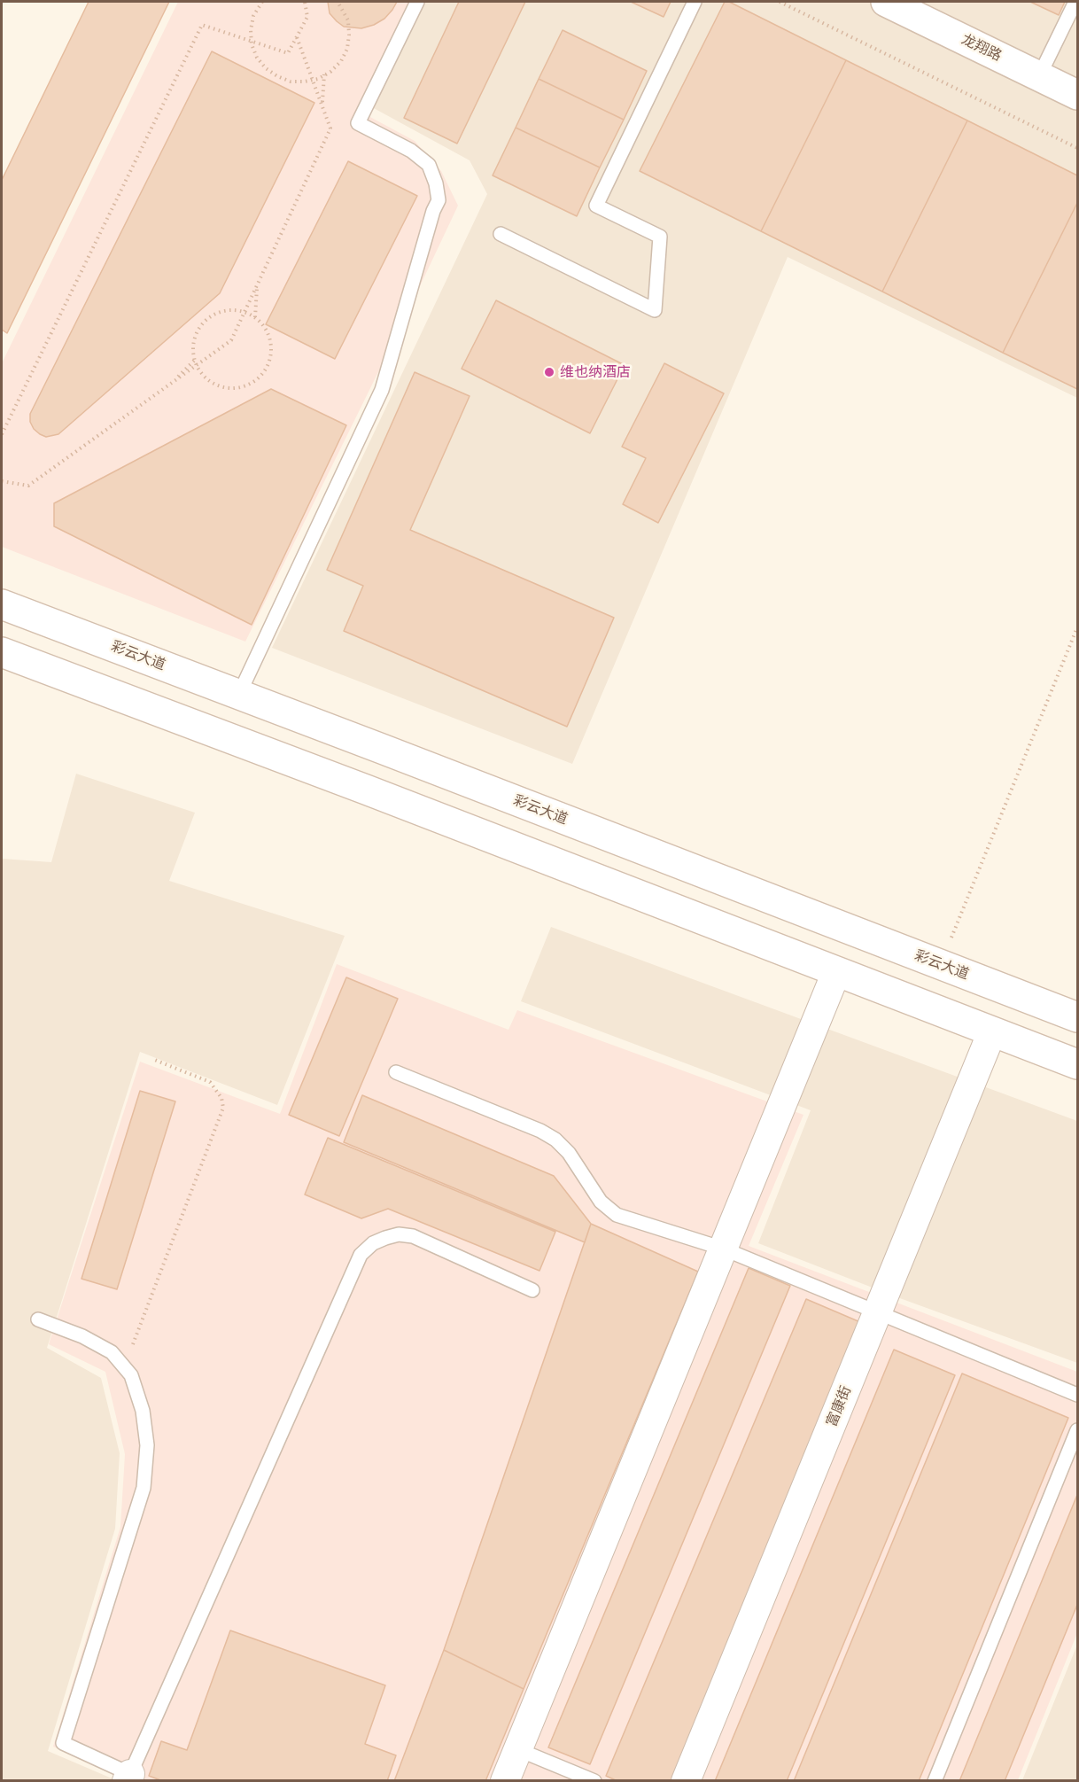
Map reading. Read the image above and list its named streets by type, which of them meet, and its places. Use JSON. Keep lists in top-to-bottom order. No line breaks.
{"streets":{"main road":["龙翔路","彩云大道"],"street":["富康街"]},"places":["维也纳酒店"]}
